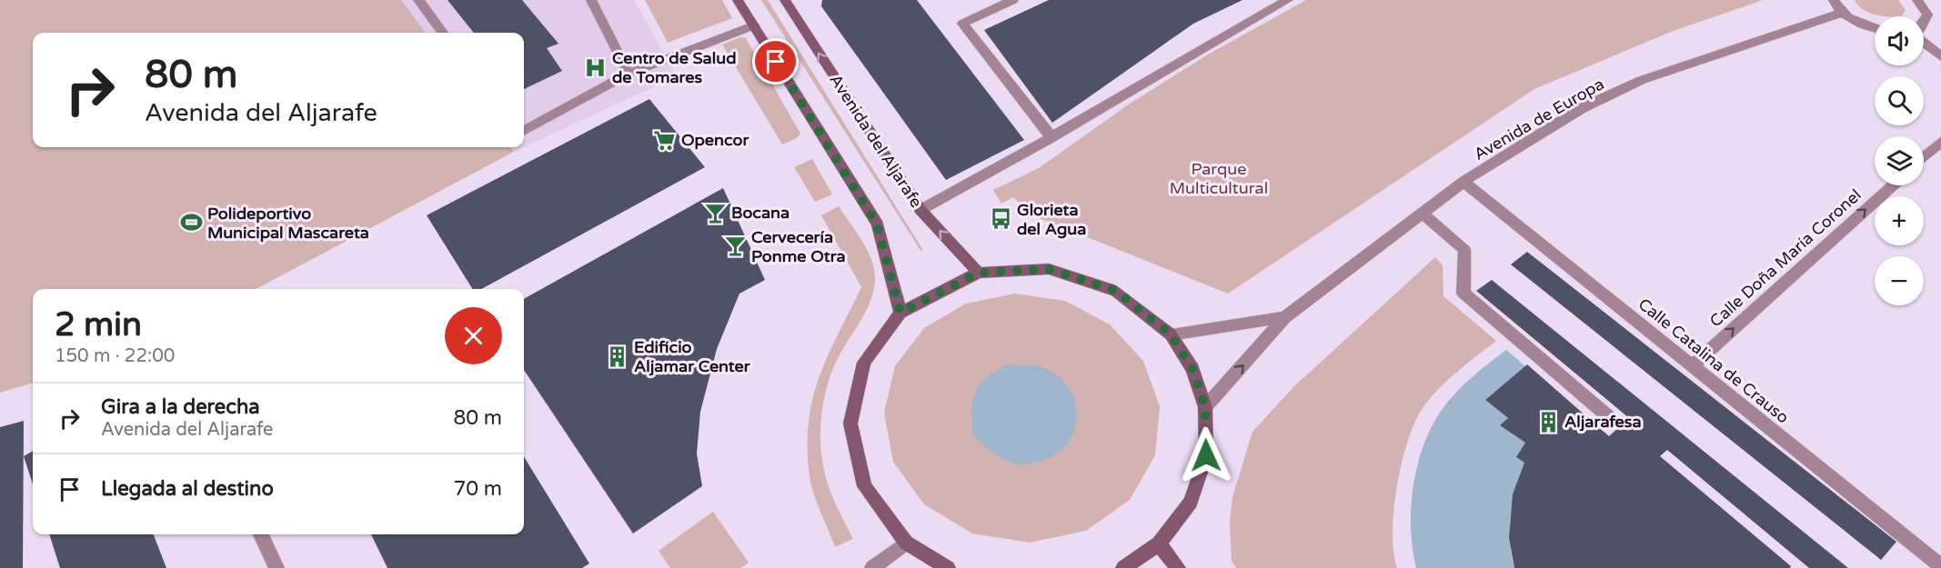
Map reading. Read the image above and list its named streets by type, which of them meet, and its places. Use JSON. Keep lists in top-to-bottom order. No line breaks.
{"streets":{"main road":["Avenida del Aljarafe"],"street":["Avenida de Europa","Calle Doña María Coronel","Calle Catalina de Crauso"]},"crossings":[["Avenida de Europa","Calle Catalina de Crauso"],["Calle Doña María Coronel","Calle Catalina de Crauso"]],"one_way":["Calle Doña María Coronel"],"parks":["Parque Multicultural"],"places":{"hospital":["Centro de Salud de Tomares"],"supermarket":["Opencor"],"bar":["Bocana","Cervecería Ponme Otra"],"bus stop":["Glorieta del Agua"],"sports":["Polideportivo Municipal Mascareta"],"building":["Edificio Aljamar Center","Aljarafesa"]},"page":{"map_buttons":["+","−"],"turn":["80 m","Avenida del Aljarafe"],"heading":["2 min","150 m · 22:00"],"list":[{"name":"Gira a la derecha","note":"Avenida del Aljarafe","value":"80 m"},{"name":"Llegada al destino","value":"70 m"}]}}
